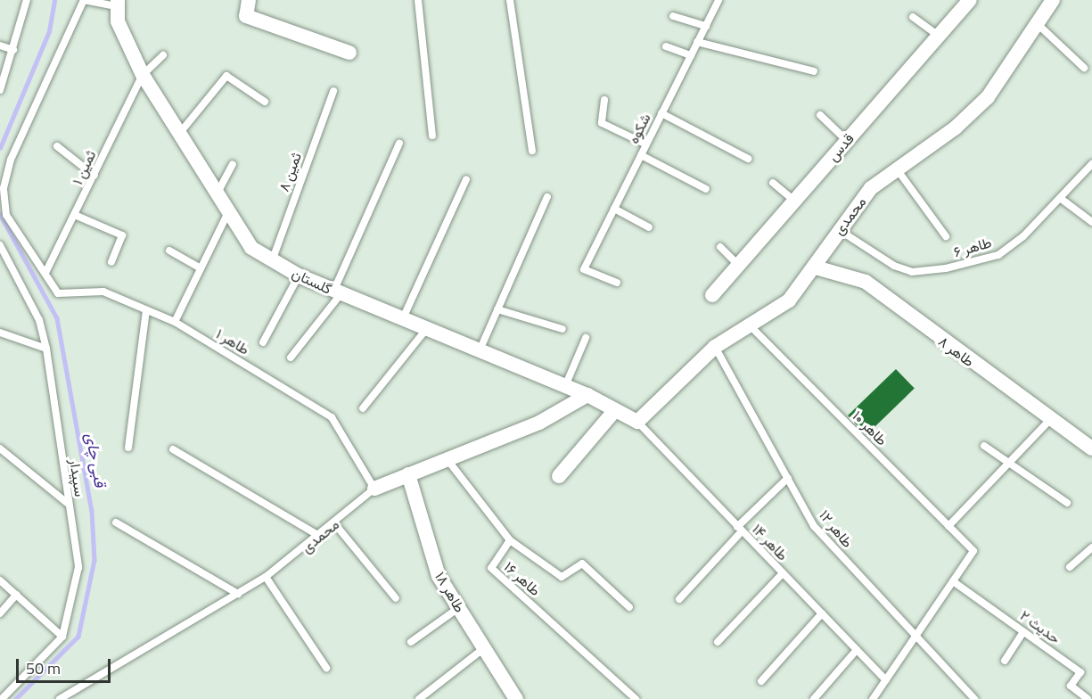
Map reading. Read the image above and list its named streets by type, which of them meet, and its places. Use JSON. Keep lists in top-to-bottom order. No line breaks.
{"streets":{"street":["قدس","محمدی","گلستان","طاهر ۸","طاهر ۱۸"],"lane":["شکوه","ثمین ۱","ثمین ۸","طاهر ۶","طاهر ۱","طاهر ۱۰","سپیدار","طاهر ۱۲","طاهر ۱۴","طاهر ۱۶","حدیث ۲"]},"crossings":[["ثمین ۱","گلستان"],["ثمین ۱","طاهر ۱"],["ثمین ۸","گلستان"],["محمدی","طاهر ۶"],["محمدی","گلستان"],["محمدی","طاهر ۱"],["محمدی","طاهر ۸"],["محمدی","طاهر ۱۰"],["محمدی","طاهر ۱۲"],["محمدی","طاهر ۱۴"],["محمدی","طاهر ۱۶"],["محمدی","طاهر ۱۸"],["گلستان","طاهر ۱۴"],["طاهر ۱۰","حدیث ۲"]],"water":["قبی چای"],"scale_bar":"50 m"}
